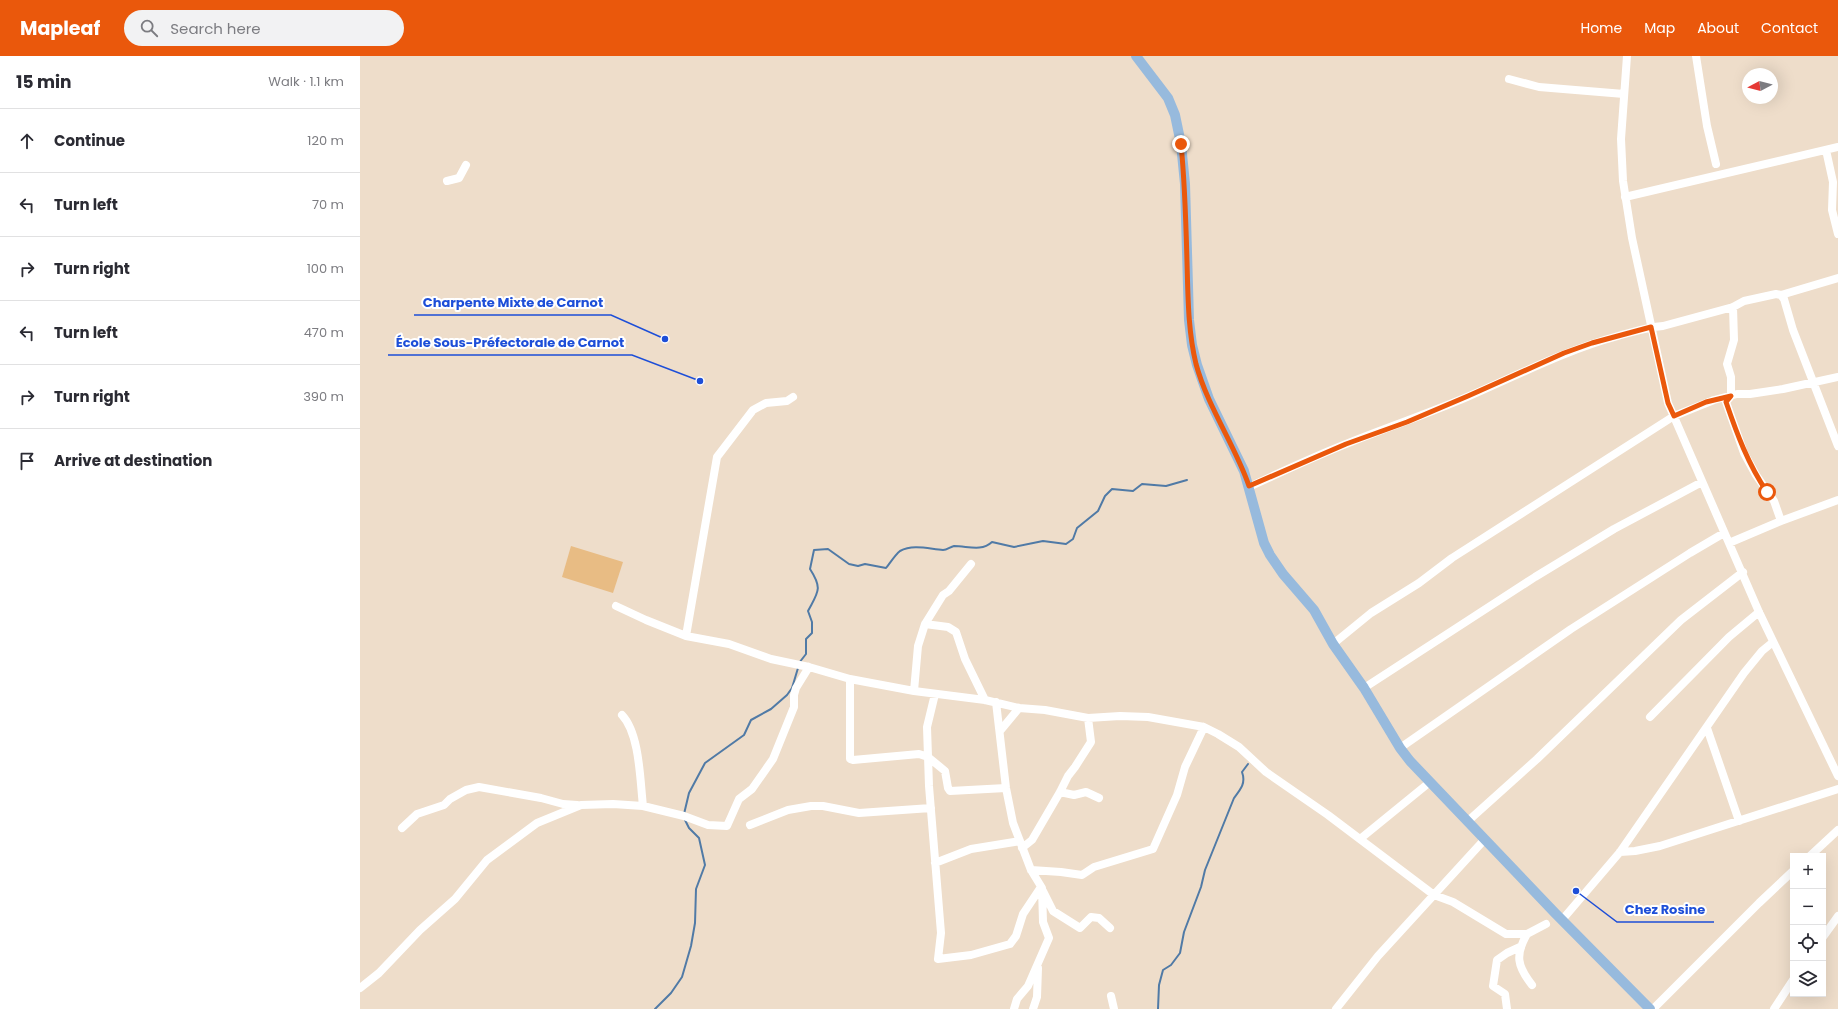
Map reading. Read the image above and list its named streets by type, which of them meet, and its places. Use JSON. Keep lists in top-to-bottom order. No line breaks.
{"places":["Charpente Mixte de Carnot","École Sous-Préfectorale de Carnot","Chez Rosine"],"north":"left","page":{"header":"Mapleaf","search":"Search here","nav":["Home","Map","About","Contact"],"heading":["15 min","Walk · 1.1 km"],"list":[["Continue","120 m"],["Turn left","70 m"],["Turn right","100 m"],["Turn left","470 m"],["Turn right","390 m"],"Arrive at destination"],"map_buttons":["+","−"]}}
